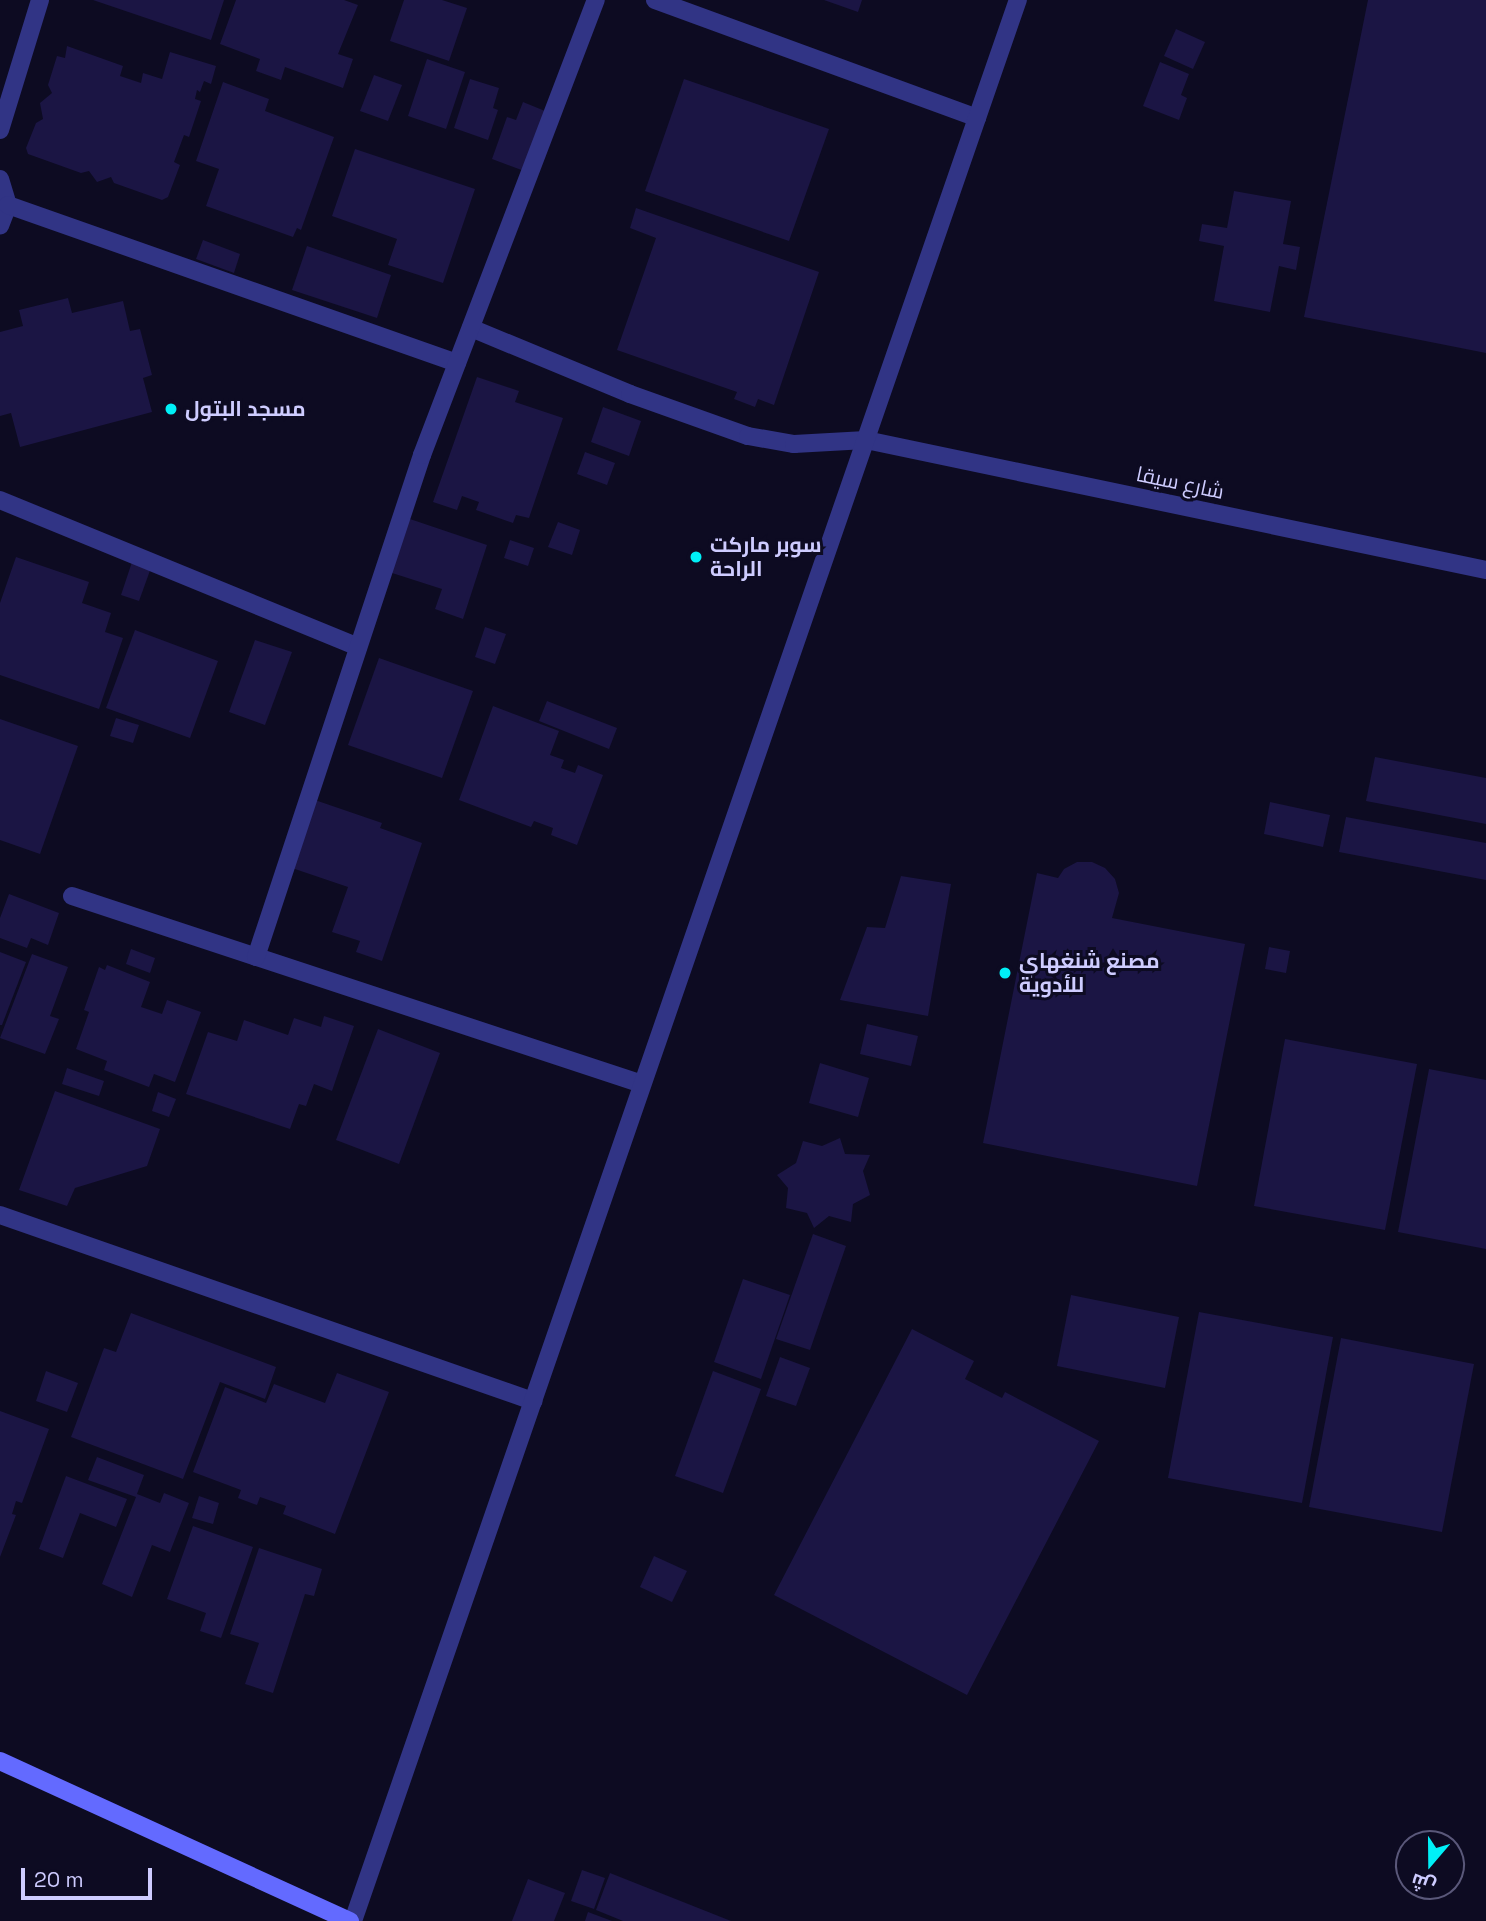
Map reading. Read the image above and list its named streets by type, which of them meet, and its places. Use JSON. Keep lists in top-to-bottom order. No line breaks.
{"streets":{"street":["شارع سيقا"]},"places":["مسجد البتول","سوبر ماركت الراحة","مصنع شنغهاي للأدوية"],"scale_bar":"20 m","north":"bottom"}
